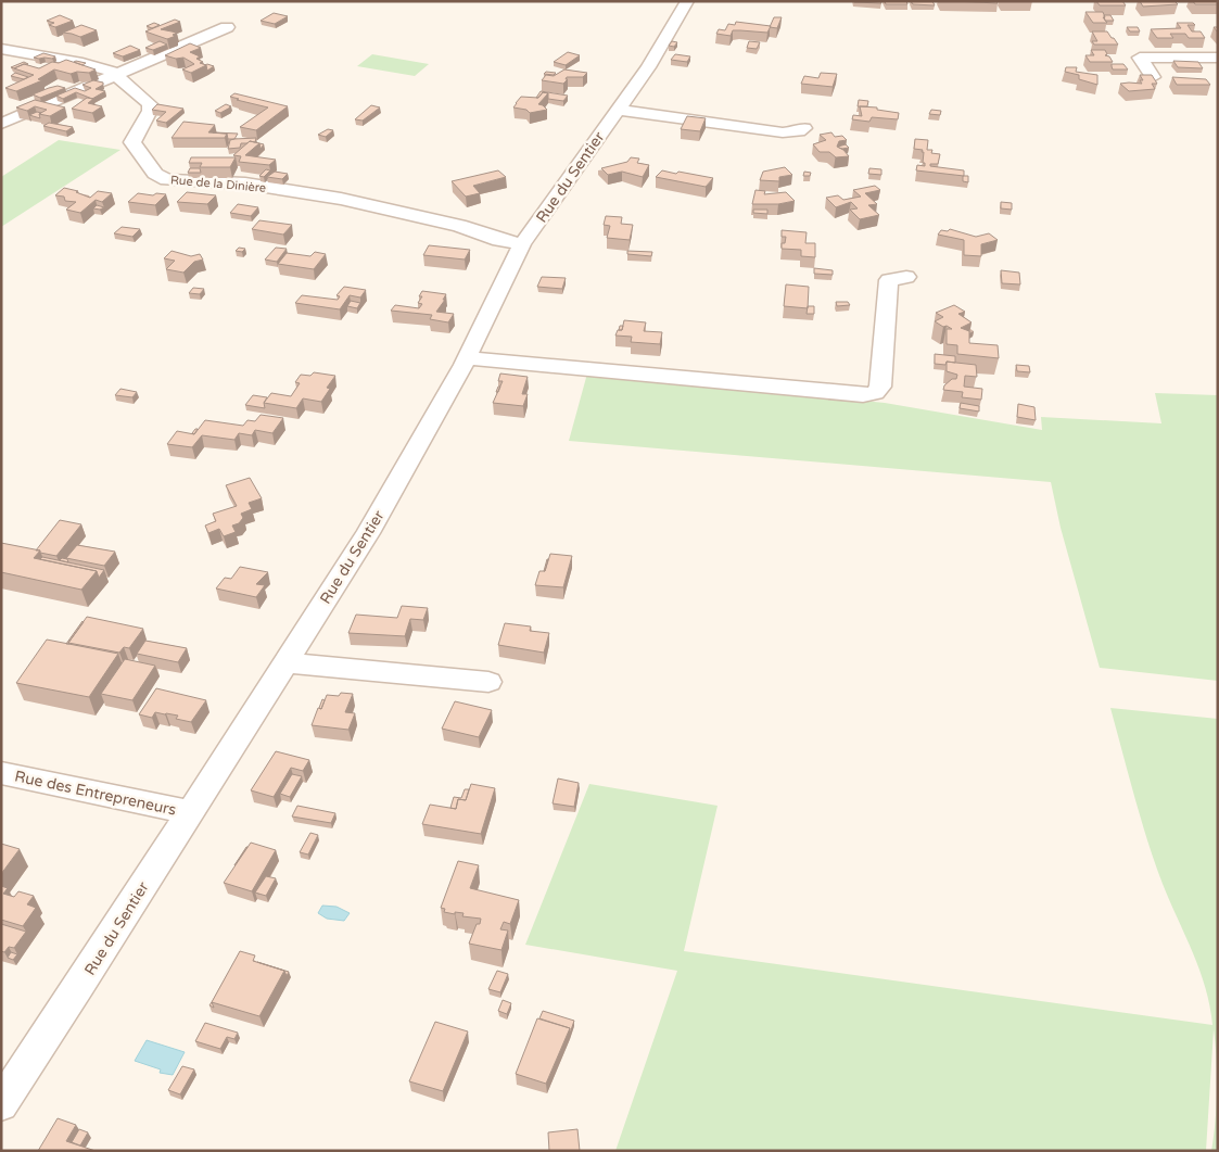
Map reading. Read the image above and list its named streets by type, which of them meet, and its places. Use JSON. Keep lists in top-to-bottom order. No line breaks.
{"streets":{"street":["Rue du Sentier","Rue de la Dinière","Rue des Entrepreneurs"]},"crossings":[["Rue du Sentier","Rue de la Dinière"],["Rue du Sentier","Rue des Entrepreneurs"]]}
